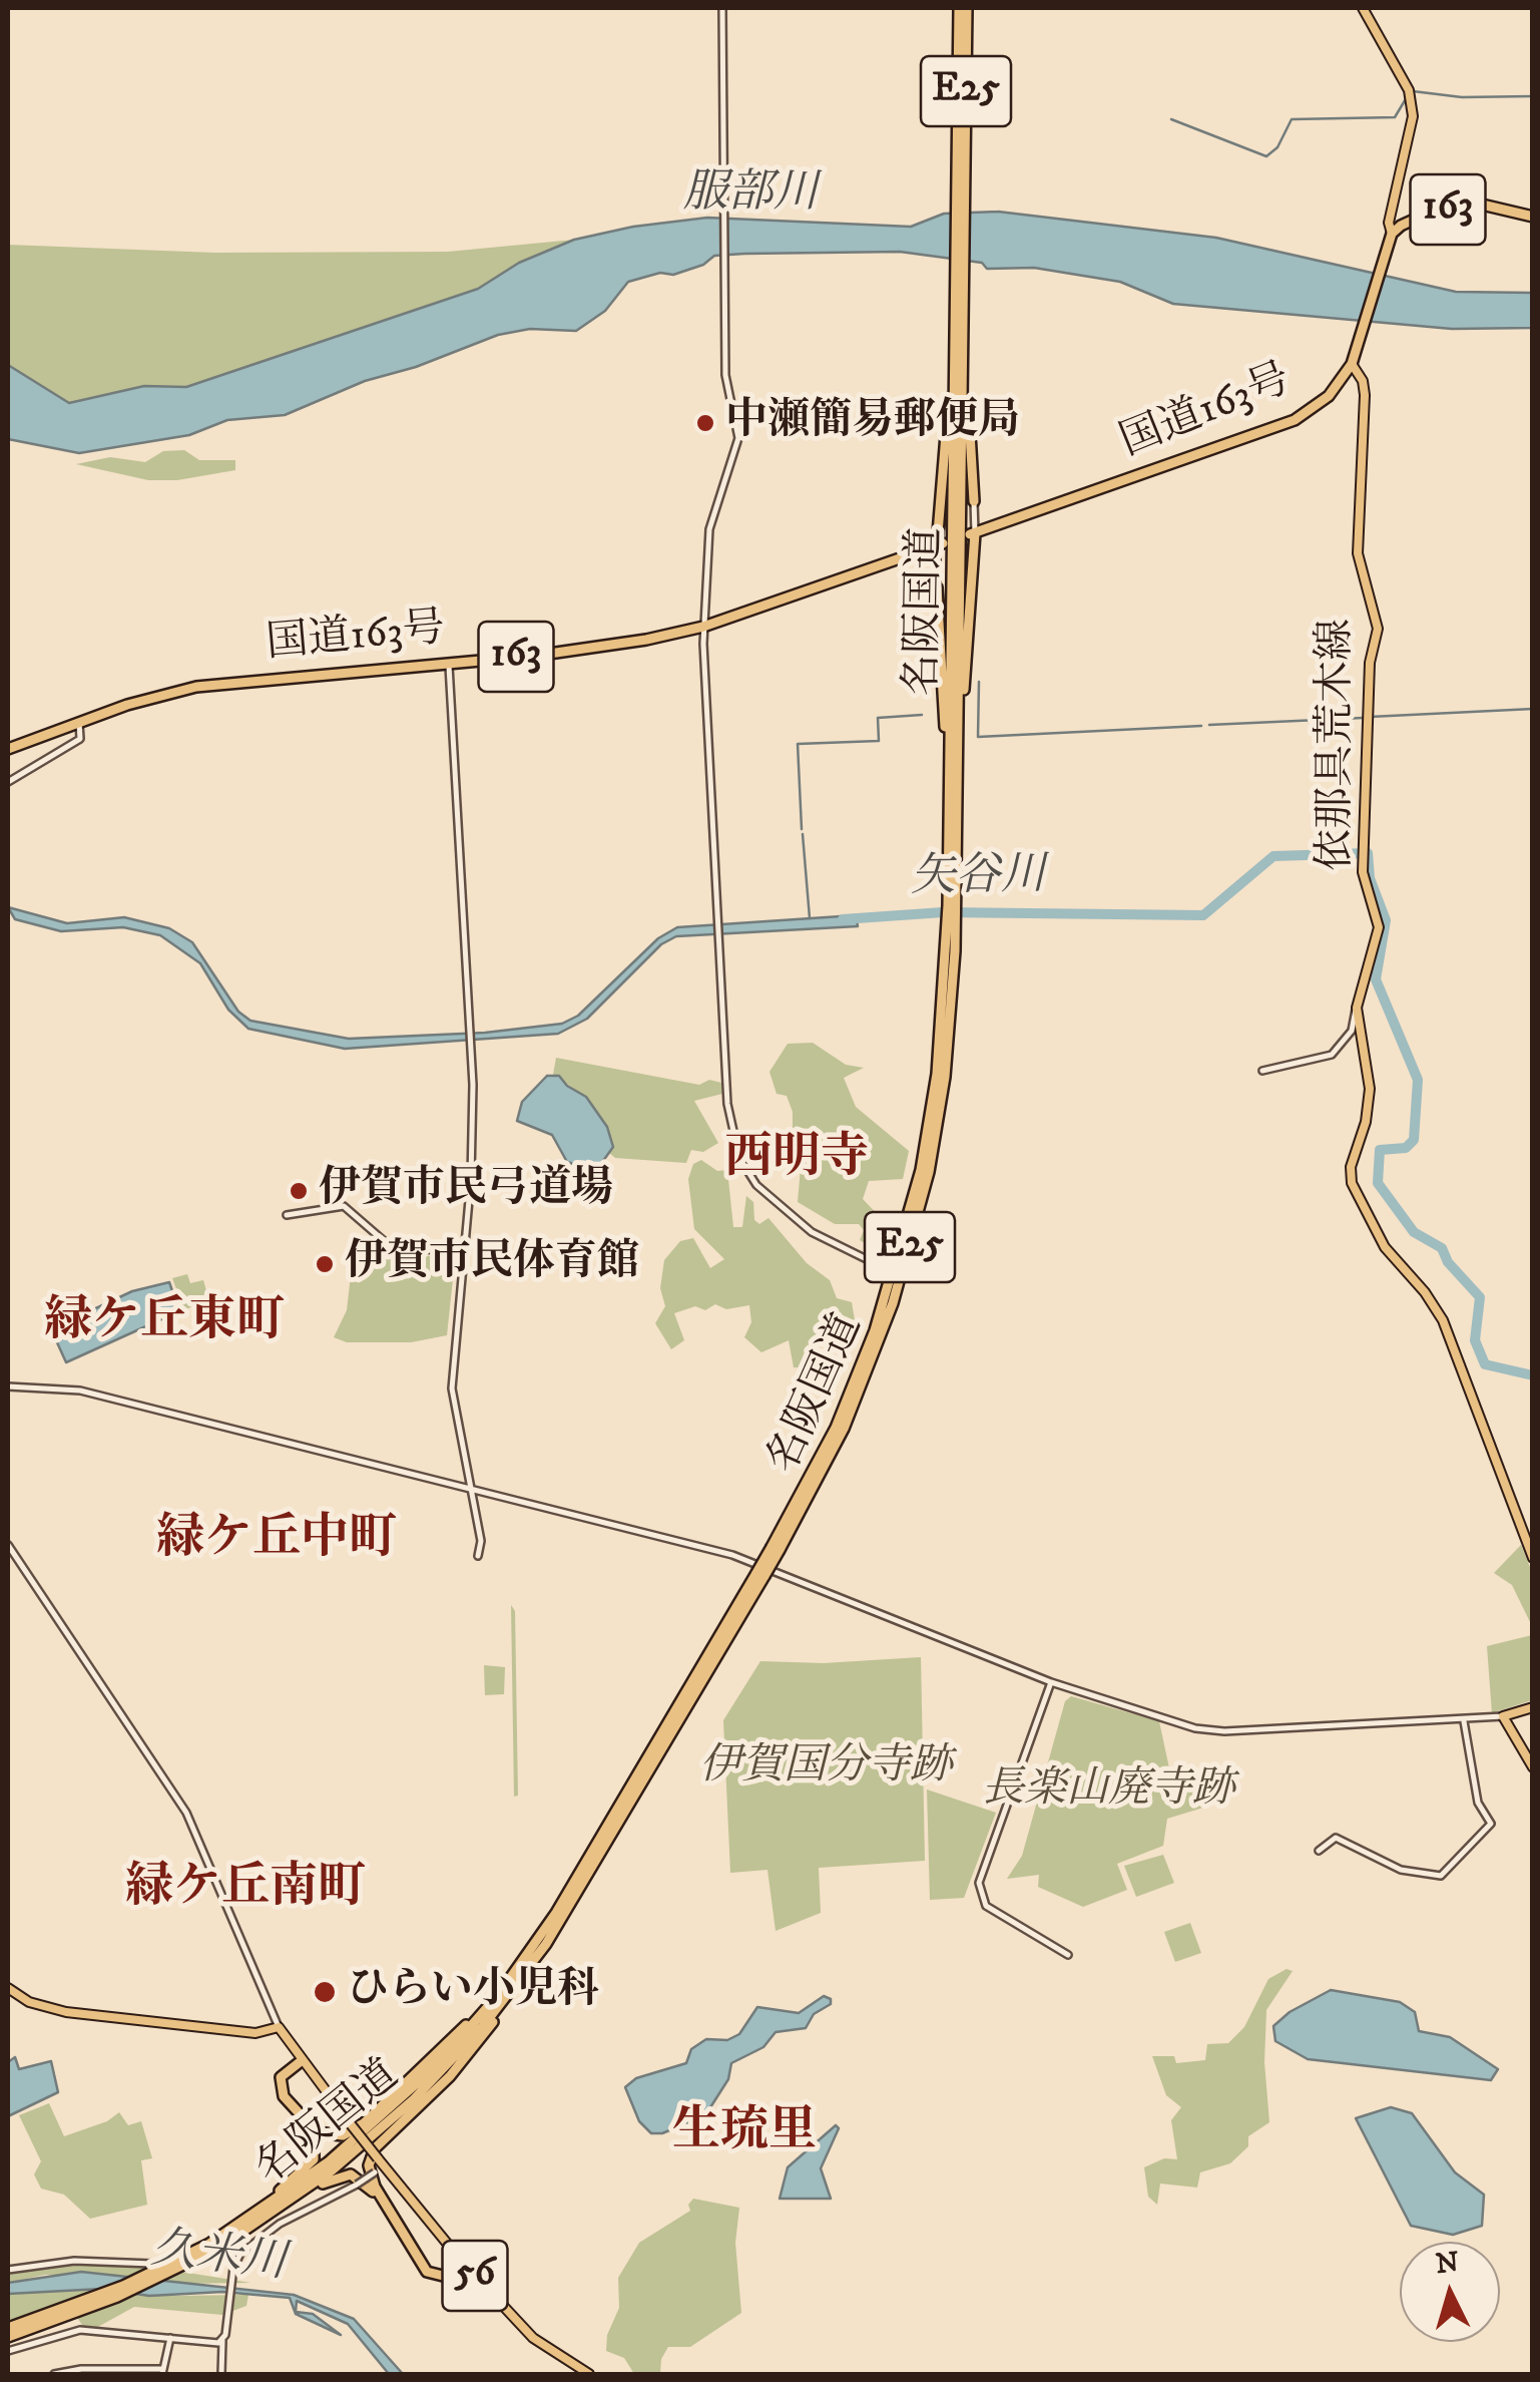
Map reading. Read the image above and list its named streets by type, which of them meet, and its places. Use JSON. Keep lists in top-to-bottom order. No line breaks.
{"streets":{"highway":["E25","163","国道163号","名阪国道"],"main road":["依那具荒木線","56"]},"crossings":[["163","国道163号"],["国道163号","依那具荒木線"]],"districts":["西明寺","緑ケ丘東町","緑ケ丘中町","緑ケ丘南町","生琉里"],"water":["服部川","矢谷川","久米川"],"parks":["伊賀国分寺跡","長楽山廃寺跡"],"places":["中瀬簡易郵便局","伊賀市民弓道場","伊賀市民体育館","ひらい小児科"],"north":"top"}
